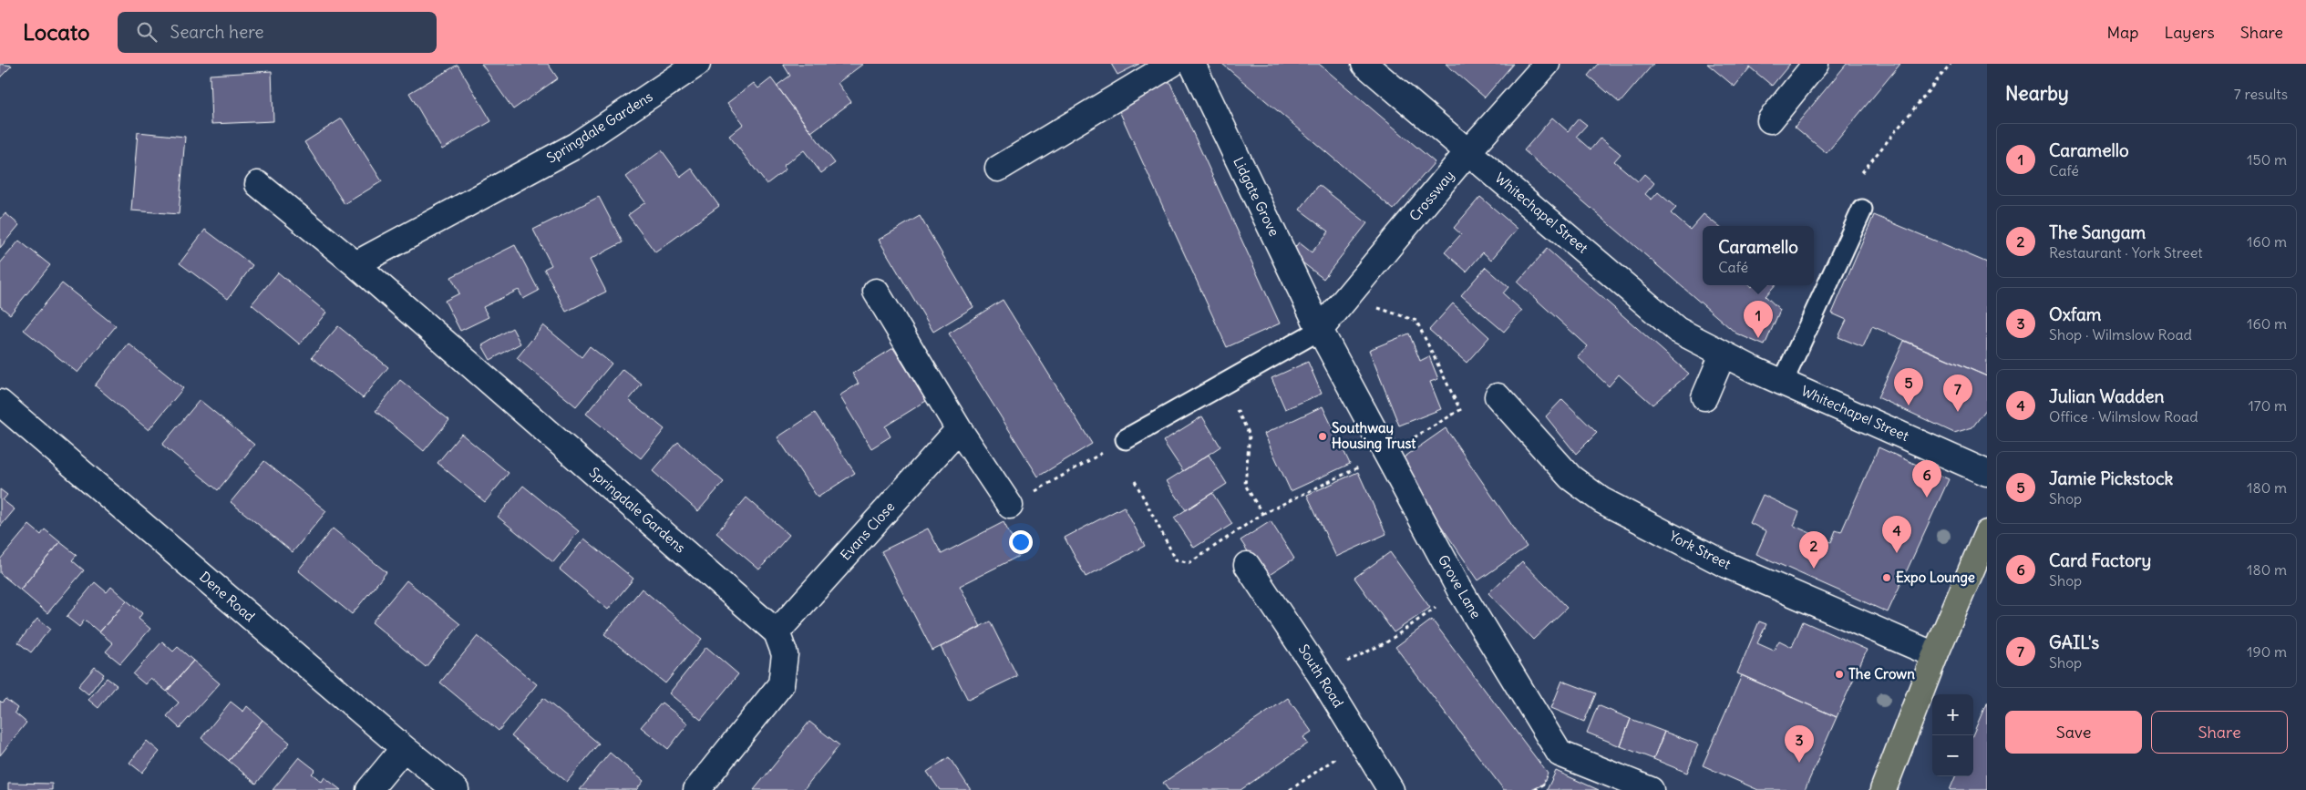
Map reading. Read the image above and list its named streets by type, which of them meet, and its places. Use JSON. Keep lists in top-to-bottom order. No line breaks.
{"streets":{"street":["Springdale Gardens","Crossway","Lidgate Grove","Whitechapel Street","Evans Close","York Street","Grove Lane","Dene Road","South Road"]},"crossings":[["Springdale Gardens","Evans Close"],["Crossway","Lidgate Grove"],["Crossway","Whitechapel Street"],["Crossway","Grove Lane"],["Lidgate Grove","Grove Lane"]],"places":["Southway Housing Trust","Expo Lounge","The Crown"],"page":{"header":"Locato","search":"Search here","nav":["Map","Layers","Share"],"heading":["Nearby","7 results"],"list":[{"mark":"1","name":"Caramello","note":"Café","value":"150 m"},{"mark":"2","name":"The Sangam","note":"Restaurant · York Street","value":"160 m"},{"mark":"3","name":"Oxfam","note":"Shop · Wilmslow Road","value":"160 m"},{"mark":"4","name":"Julian Wadden","note":"Office · Wilmslow Road","value":"170 m"},{"mark":"5","name":"Jamie Pickstock","note":"Shop","value":"180 m"},{"mark":"6","name":"Card Factory","note":"Shop","value":"180 m"},{"mark":"7","name":"GAIL's","note":"Shop","value":"190 m"}],"popup":["Caramello","Café"],"pins":["1","5","7","6","4","2","3"],"map_buttons":["+","−"],"buttons":["Save","Share"]}}
